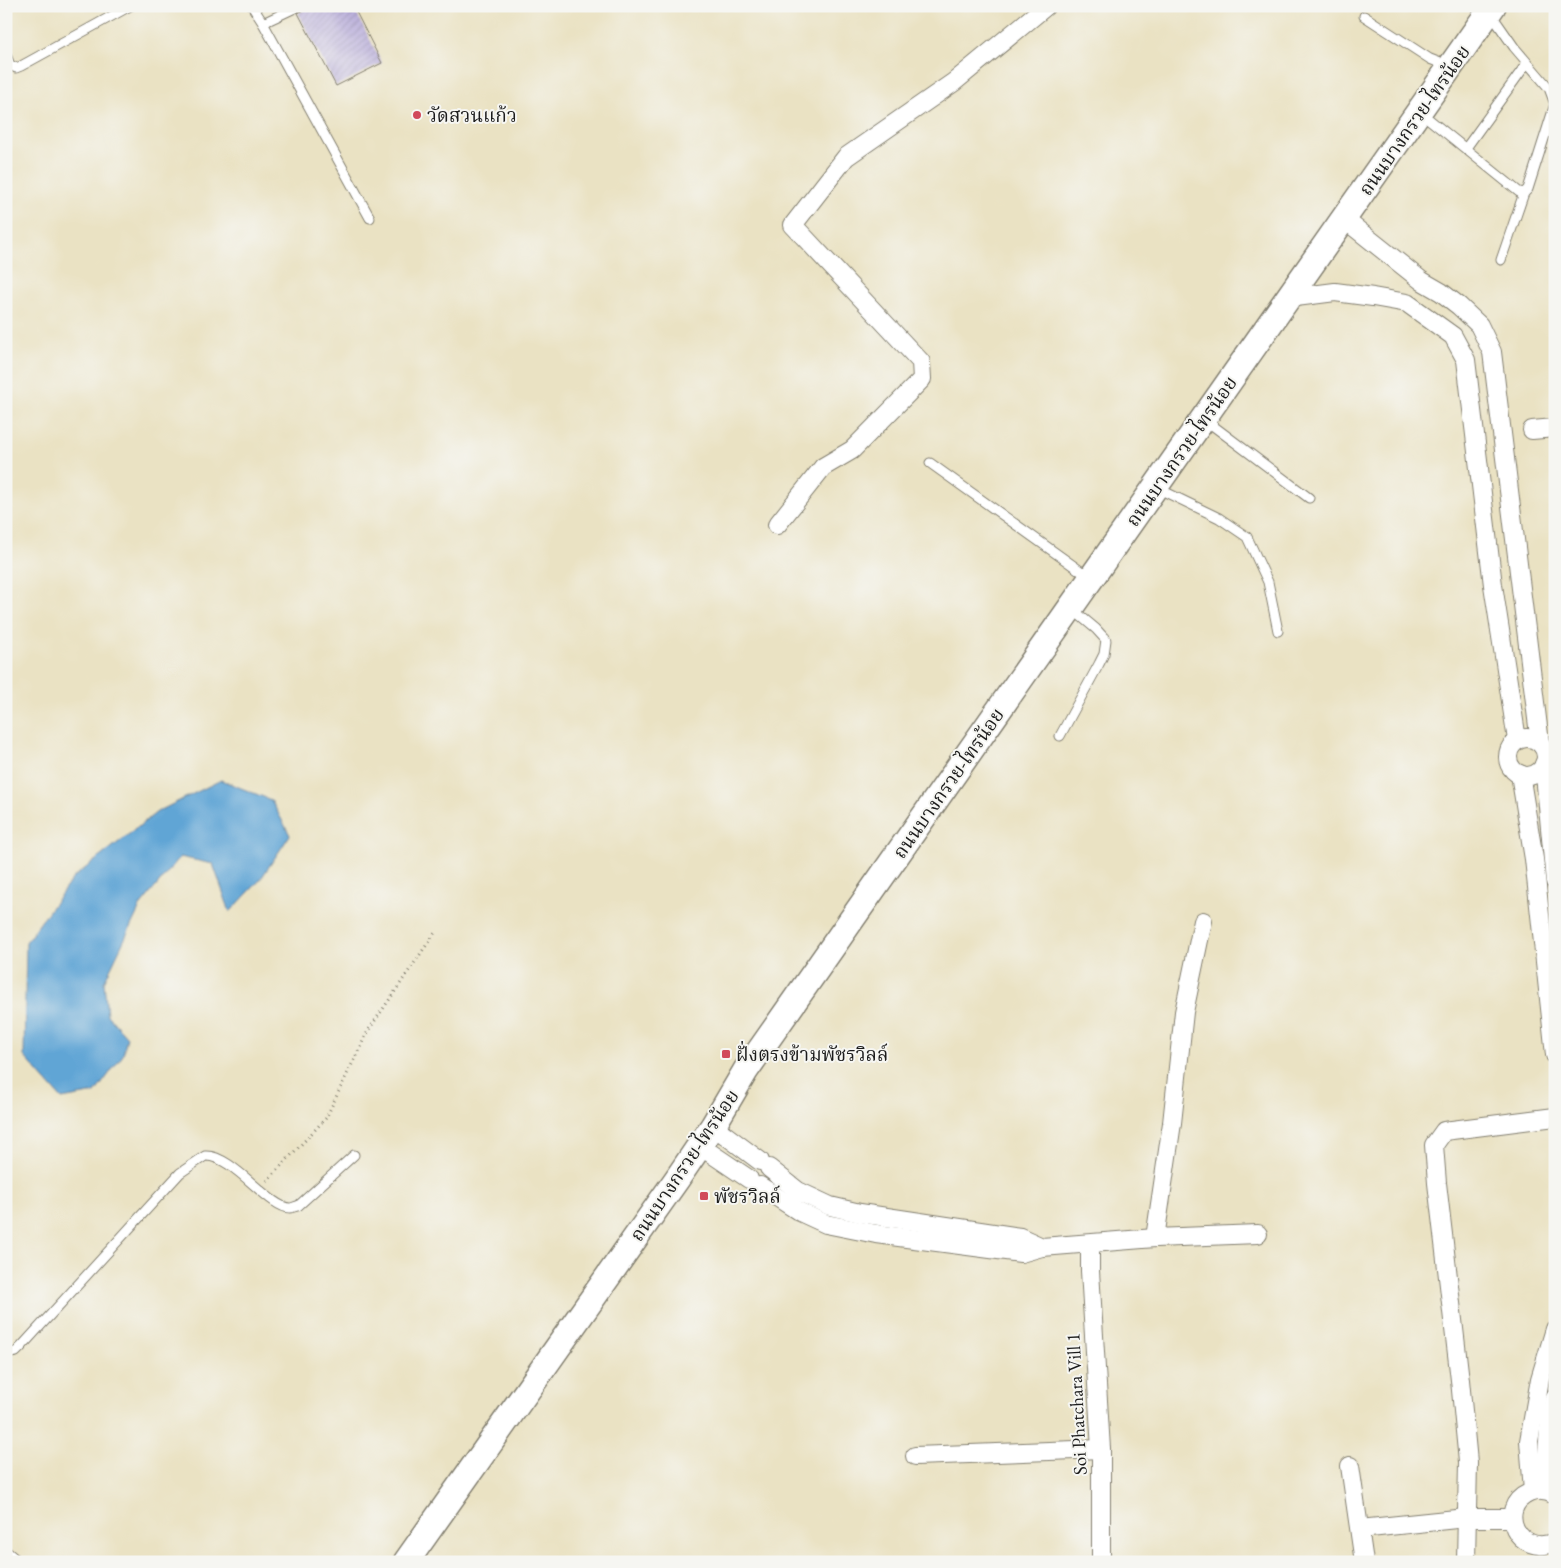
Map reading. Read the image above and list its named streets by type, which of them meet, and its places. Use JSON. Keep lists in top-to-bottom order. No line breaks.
{"streets":{"main road":["ถนนบางกรวย-ไทรน้อย"],"street":["Soi Phatchara Vill 1"]},"places":{"other":["วัดสวนแก้ว"],"transit":["ฝั่งตรงข้ามพัชรวิลล์","พัชรวิลล์"]}}
